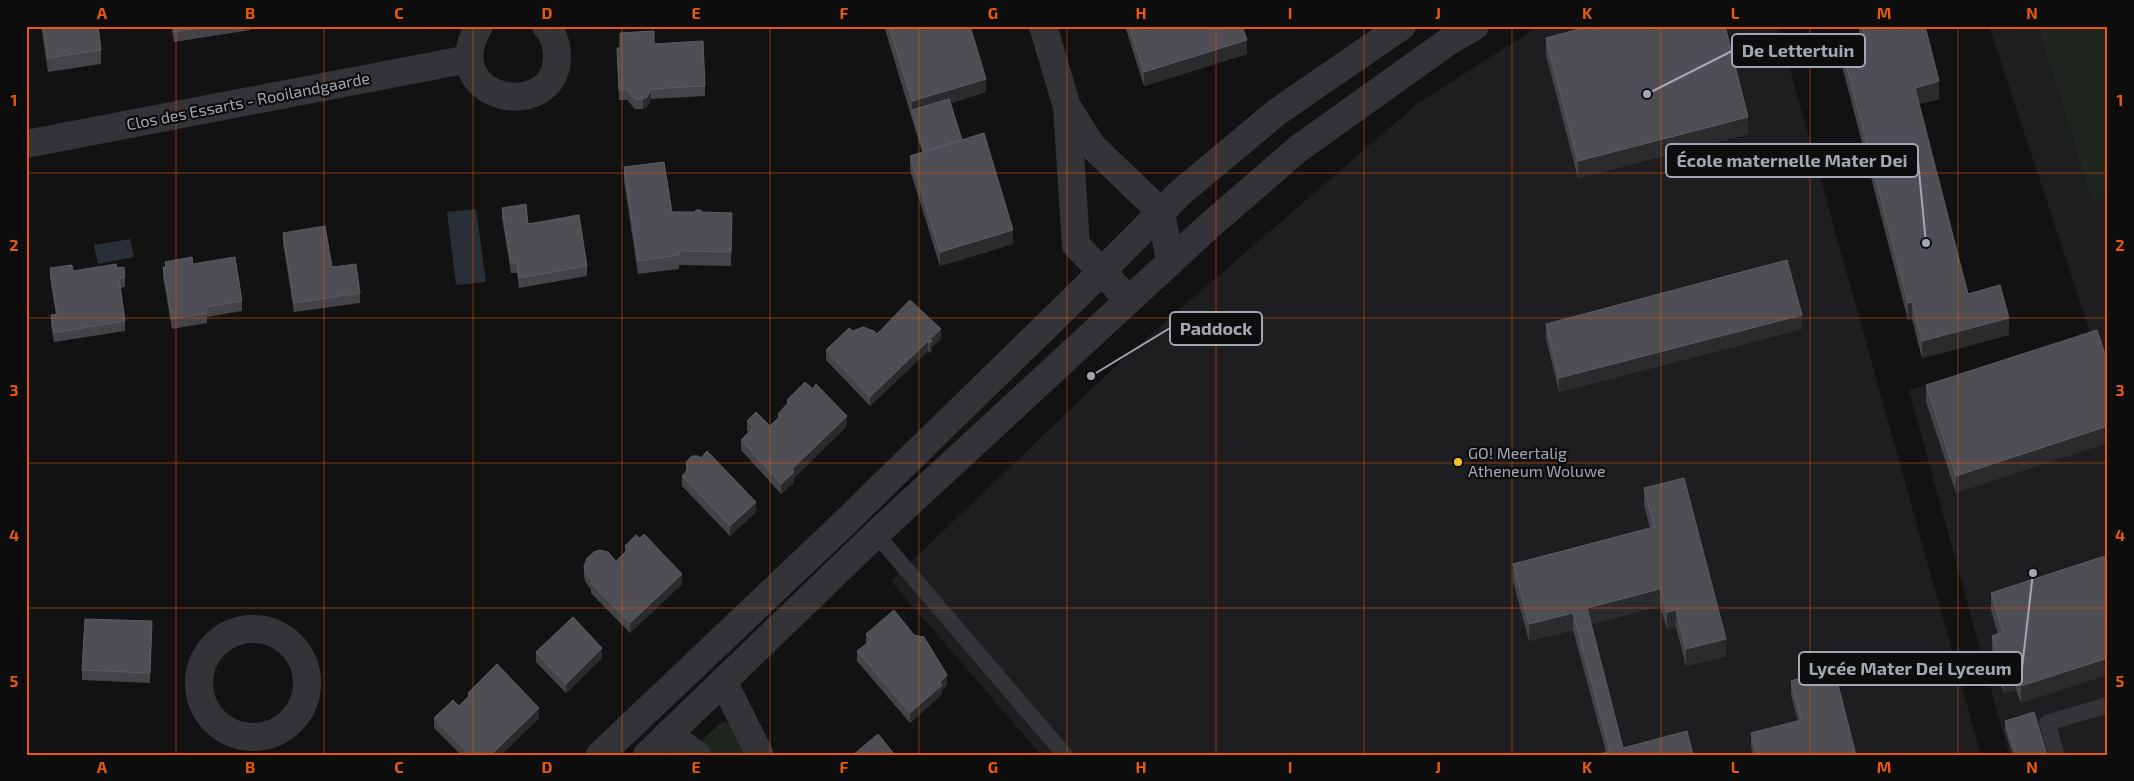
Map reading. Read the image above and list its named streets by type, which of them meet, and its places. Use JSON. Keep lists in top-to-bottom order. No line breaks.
{"streets":{"street":["Clos des Essarts - Rooilandgaarde"]},"places":["De Lettertuin","École maternelle Mater Dei","Paddock","GO! Meertalig Atheneum Woluwe","Lycée Mater Dei Lyceum"],"grid":{"columns":["A","B","C","D","E","F","G","H","I","J","K","L","M","N"],"rows":["1","2","3","4","5"]}}
